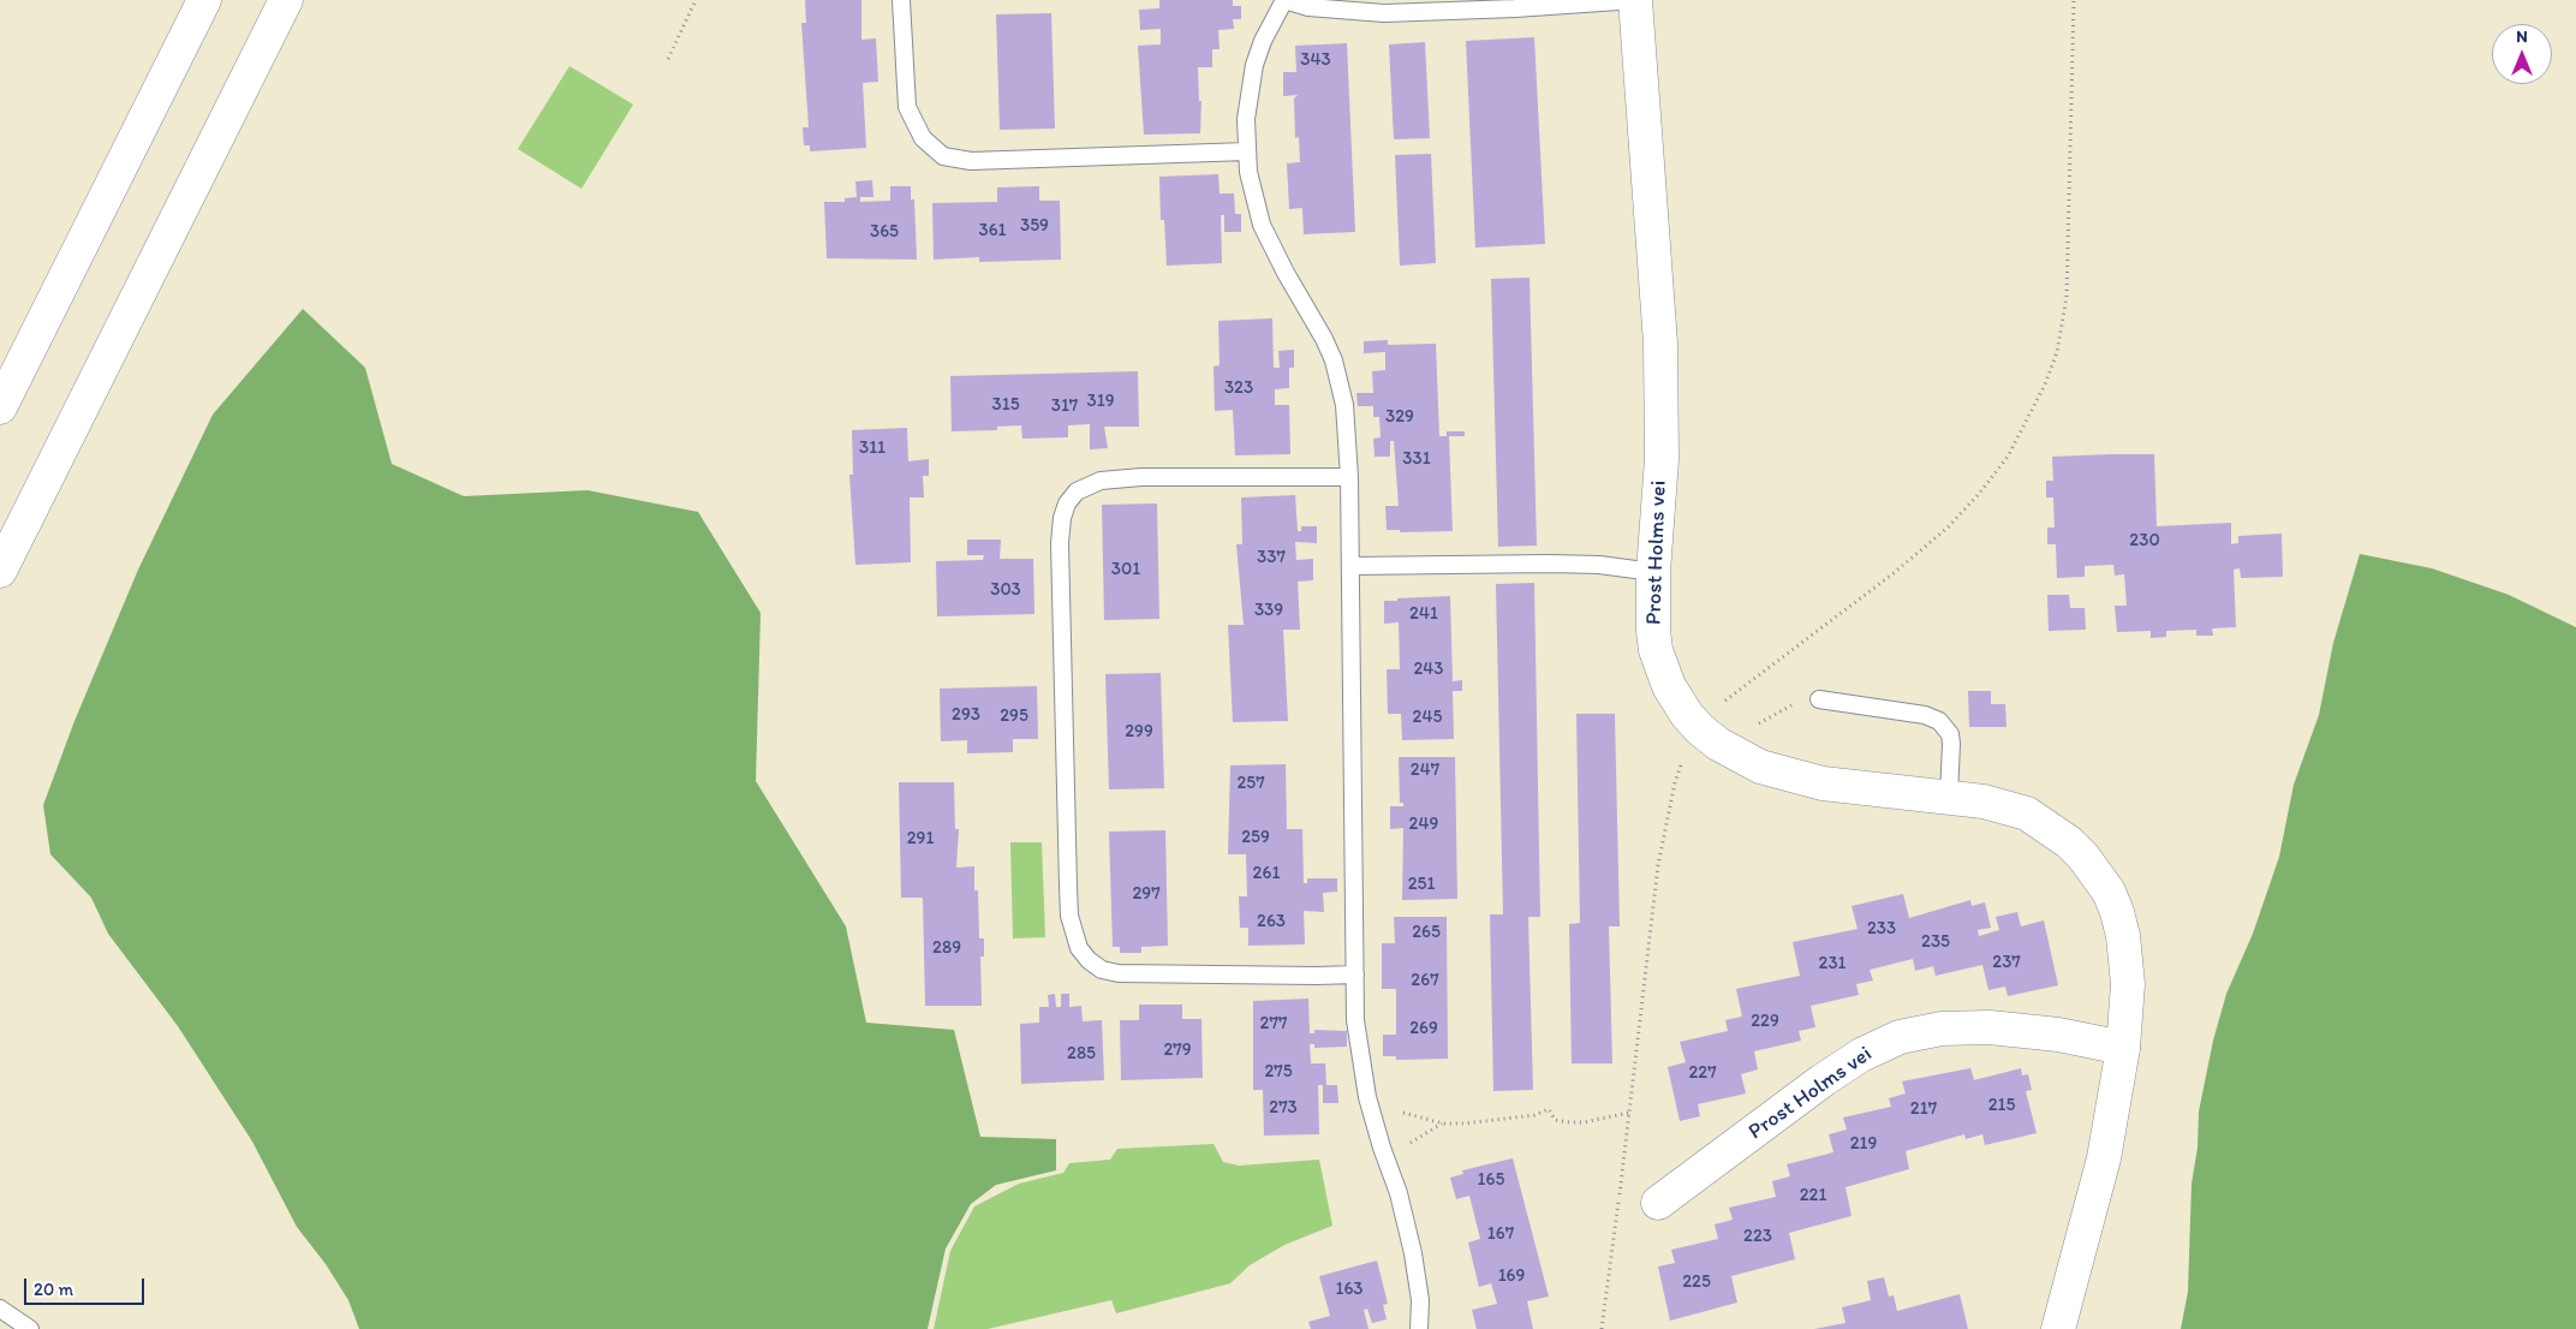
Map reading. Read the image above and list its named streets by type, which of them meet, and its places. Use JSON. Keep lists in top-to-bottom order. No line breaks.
{"streets":{"main road":["Prost Holms vei"]},"house_numbers":["343","359","361","365","323","319","315","317","329","311","331","230","337","301","303","339","241","243","293","295","245","299","247","257","249","259","291","261","251","297","263","233","265","235","289","237","231","267","229","277","269","279","285","275","227","215","273","217","219","165","221","167","223","169","225","163"],"scale_bar":"20 m","north":"top"}
